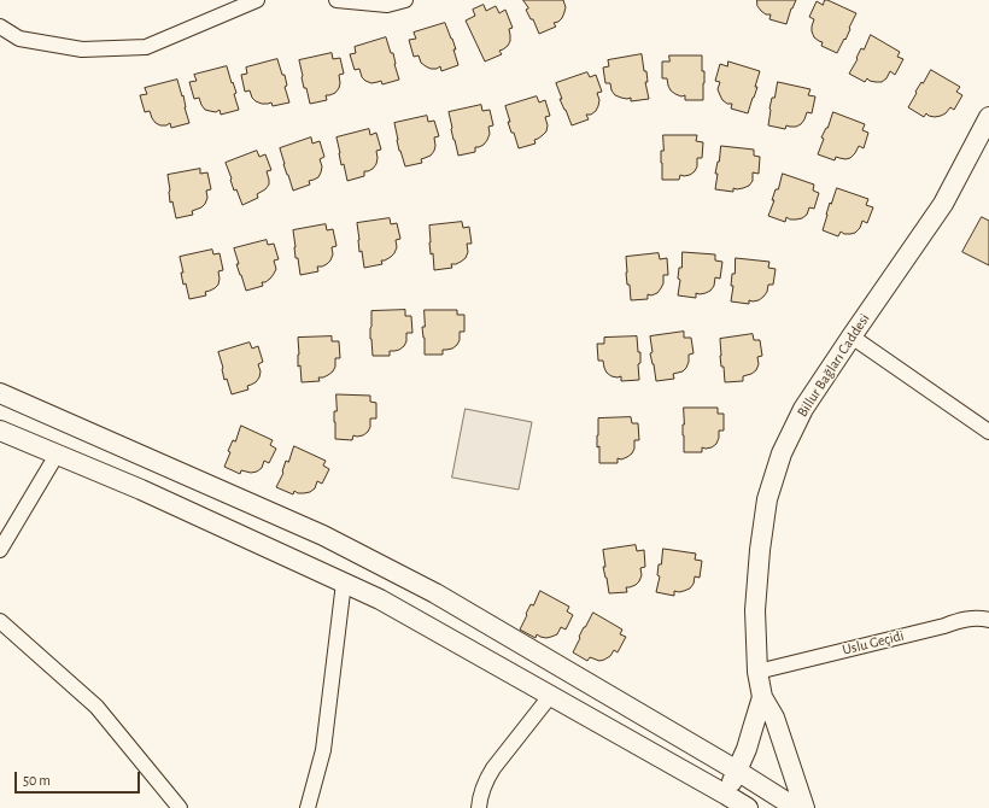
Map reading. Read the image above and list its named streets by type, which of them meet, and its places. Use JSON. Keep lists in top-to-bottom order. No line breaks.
{"streets":{"street":["Billur Bağları Caddesi","Uslu Geçidi"]},"crossings":[["Billur Bağları Caddesi","Uslu Geçidi"]],"scale_bar":"50 m"}
